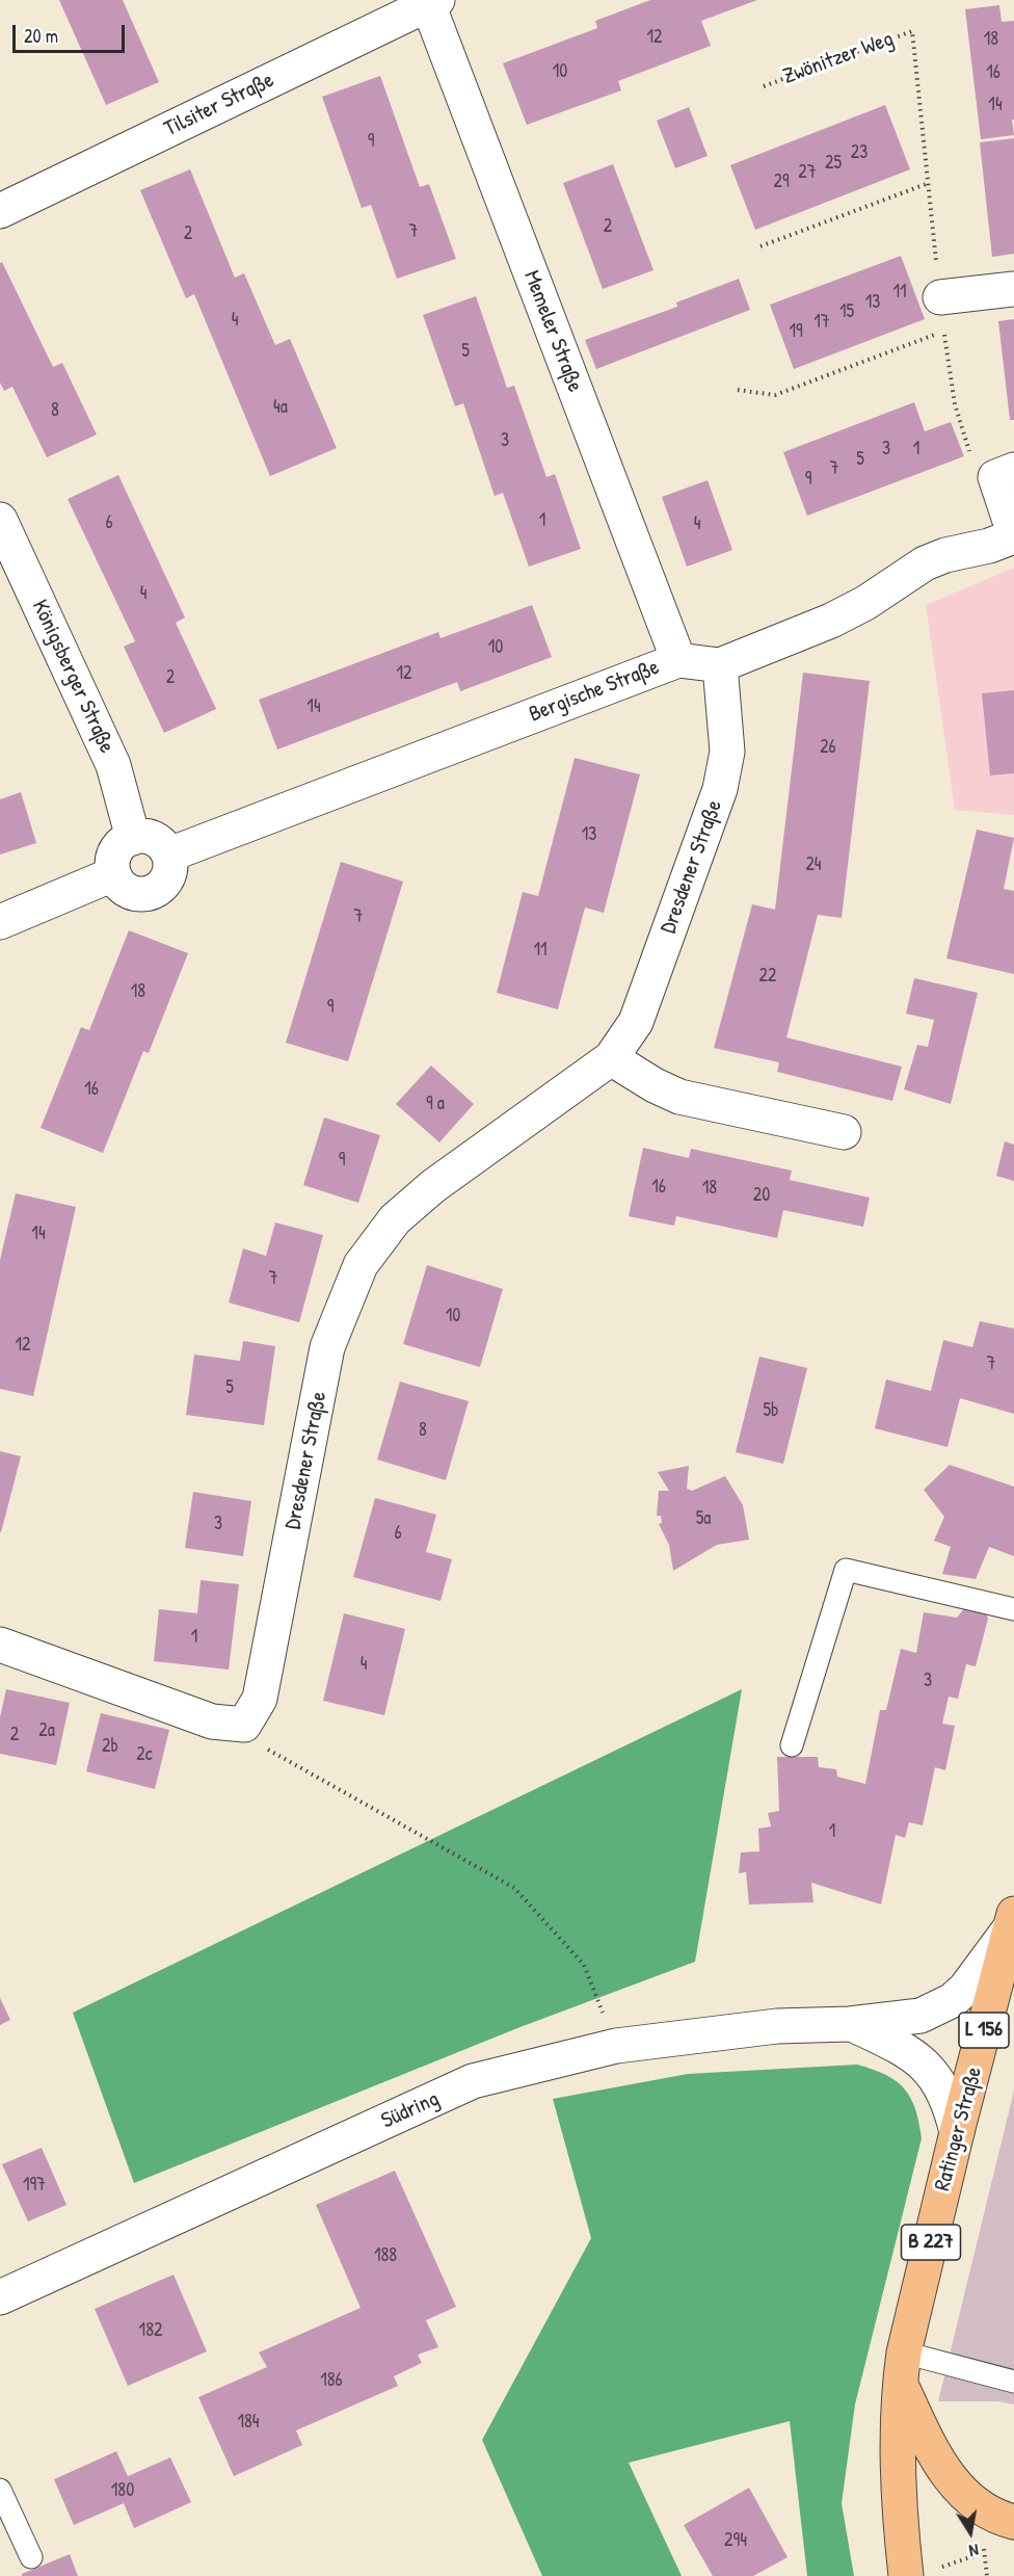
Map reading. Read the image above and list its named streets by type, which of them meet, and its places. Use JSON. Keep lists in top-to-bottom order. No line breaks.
{"streets":{"main road":["L 156","Ratinger Straße","B 227"],"street":["Tilsiter Straße","Memeler Straße","Königsberger Straße","Bergische Straße","Dresdener Straße","Südring"],"path":["Zwönitzer Weg"]},"crossings":[["Tilsiter Straße","Memeler Straße"],["Memeler Straße","Bergische Straße"],["Königsberger Straße","Bergische Straße"],["Bergische Straße","Dresdener Straße"],["Südring","Ratinger Straße"]],"house_numbers":["12","18","10","16","14","9","23","25","27","29","2","7","2","11","13","15","4","17","19","5","4a","8","3","3","1","5","7","9","1","6","4","4","10","12","2","14","26","13","24","7","11","22","18","9","16","9 a","9","16","18","20","14","7","10","12","7","5","5b","8","5a","3","6","1","4","3","2a","2","2b","2c","1","197","188","182","186","184","180","294"],"scale_bar":"20 m","north":"bottom"}
